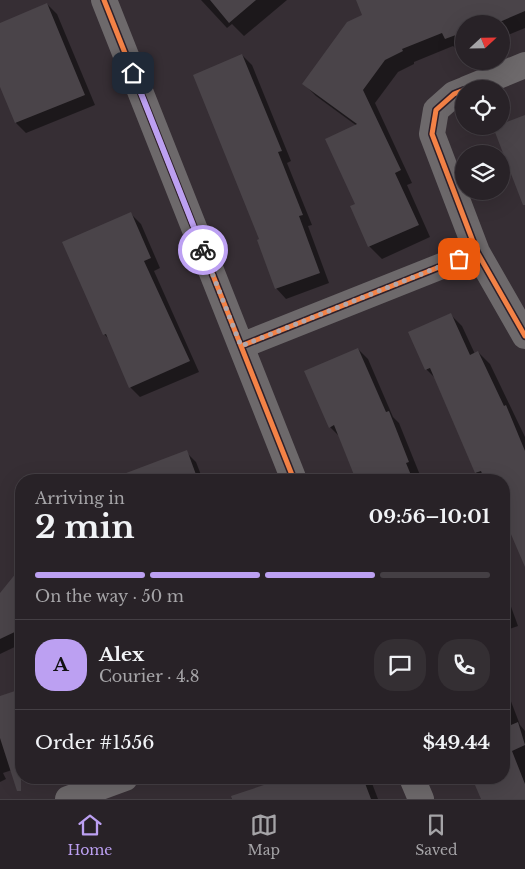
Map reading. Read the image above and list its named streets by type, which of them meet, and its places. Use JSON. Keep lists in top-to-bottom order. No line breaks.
{"north":"right","page":{"heading":["2 min","Arriving in","09:56–10:01"],"panel":["Alex","Courier · 4.8","Order #1556","$49.44"],"bar":"On the way · 50 m","round":"A","tabs":["Home","Map","Saved"]}}
